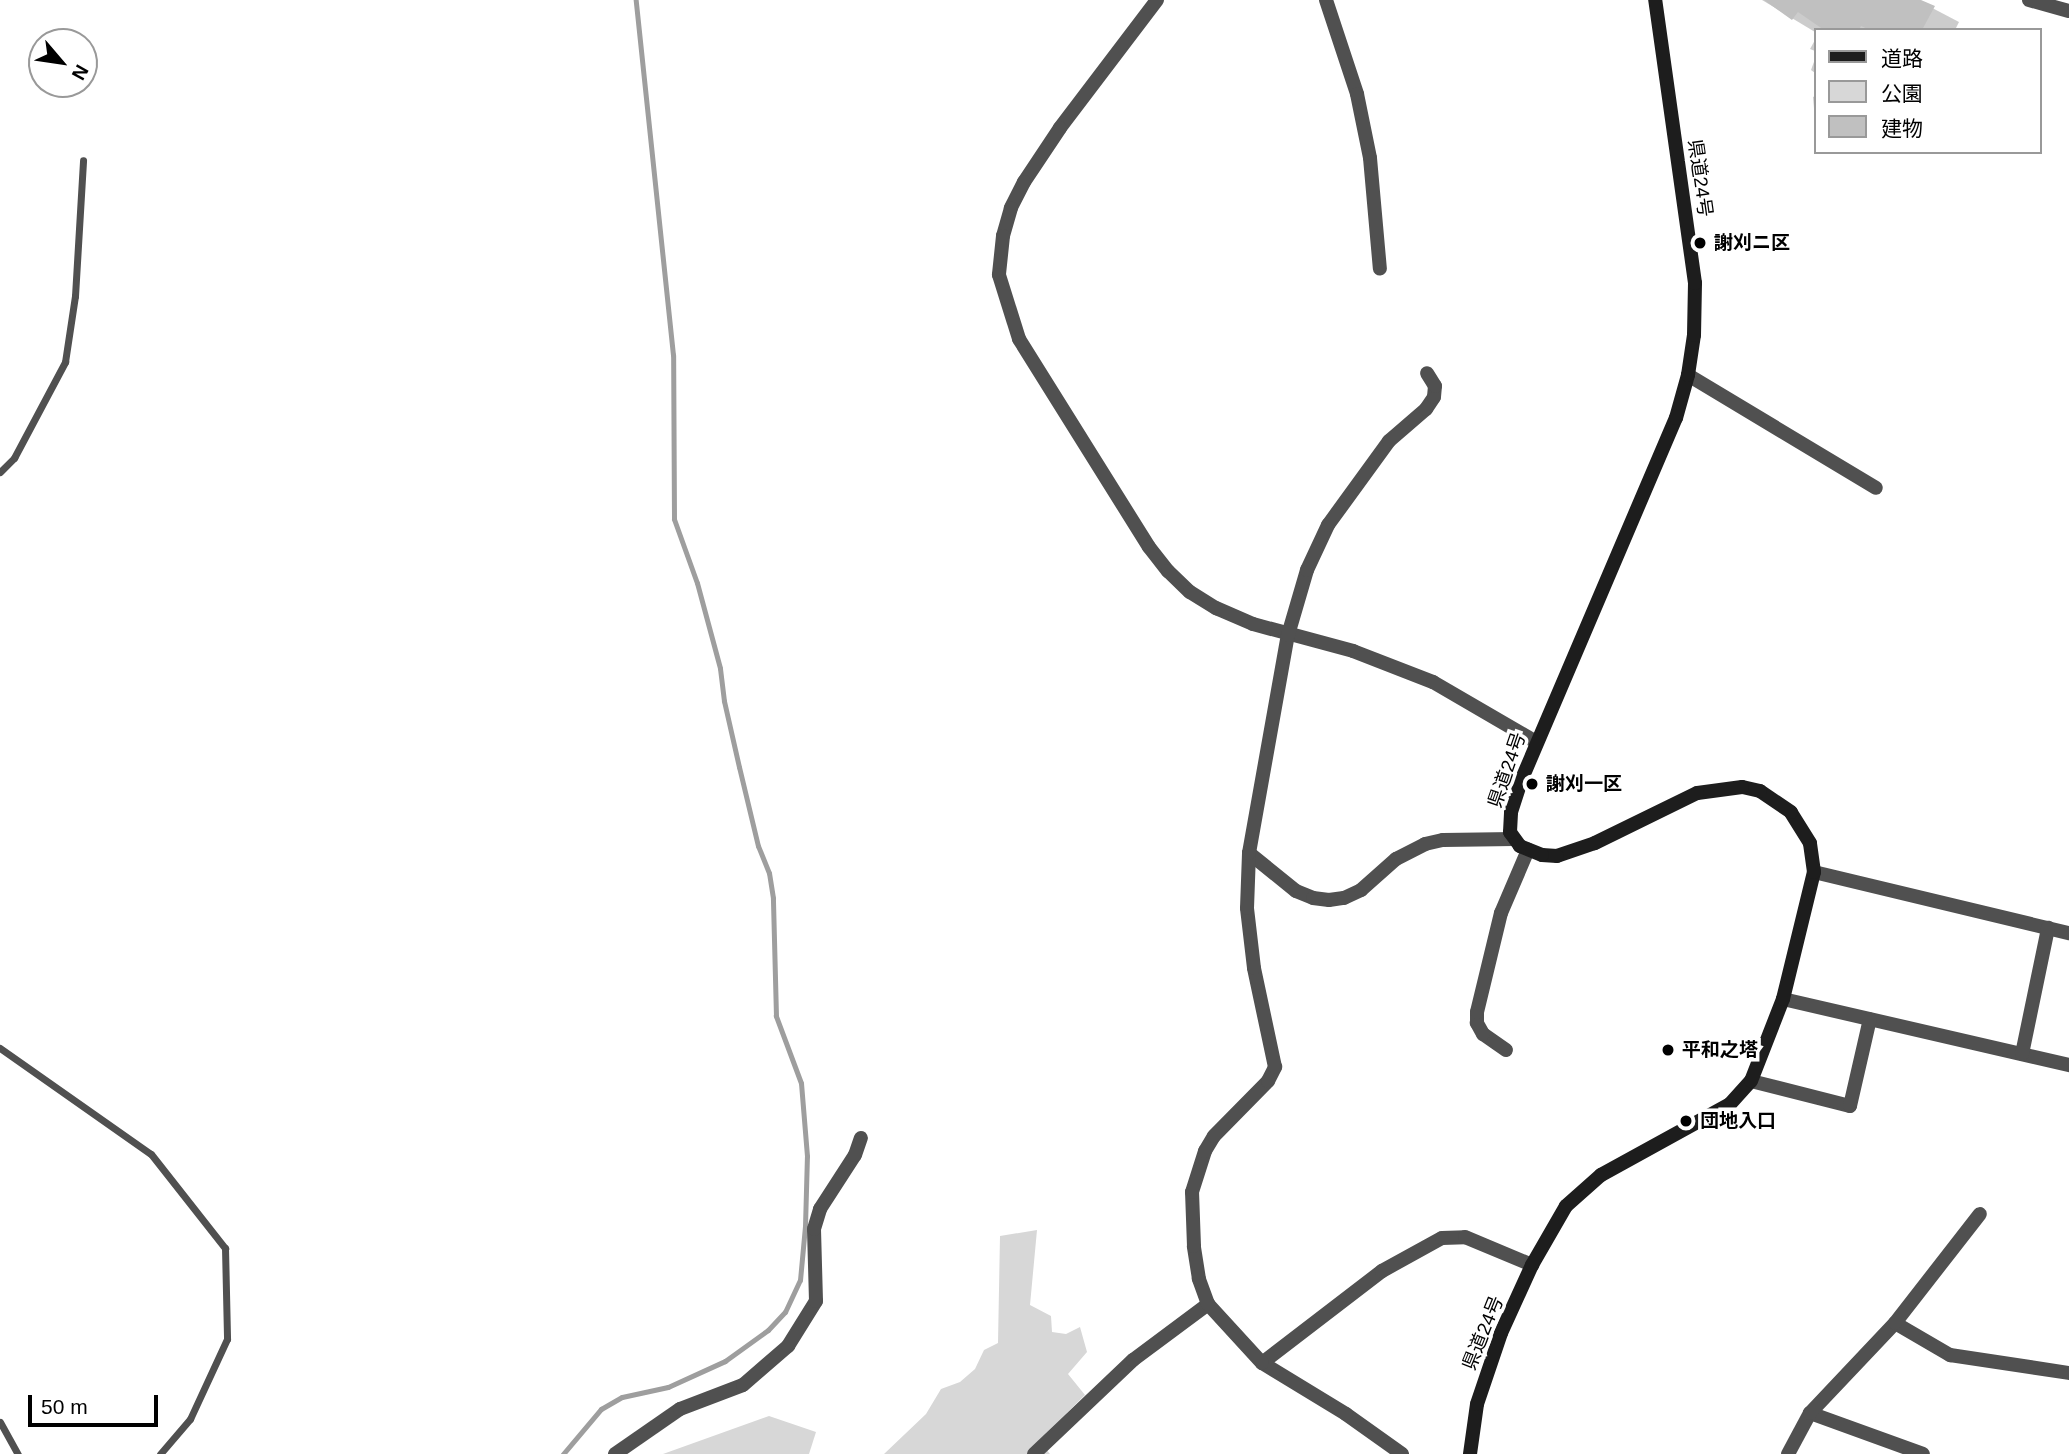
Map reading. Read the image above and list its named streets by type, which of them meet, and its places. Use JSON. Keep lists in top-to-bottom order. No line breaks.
{"streets":{"main road":["県道24号"]},"places":["謝刈ニ区","謝刈一区","平和之塔","団地入口"],"legend":["道路","公園","建物"],"scale_bar":"50 m","north":"bottom right"}
